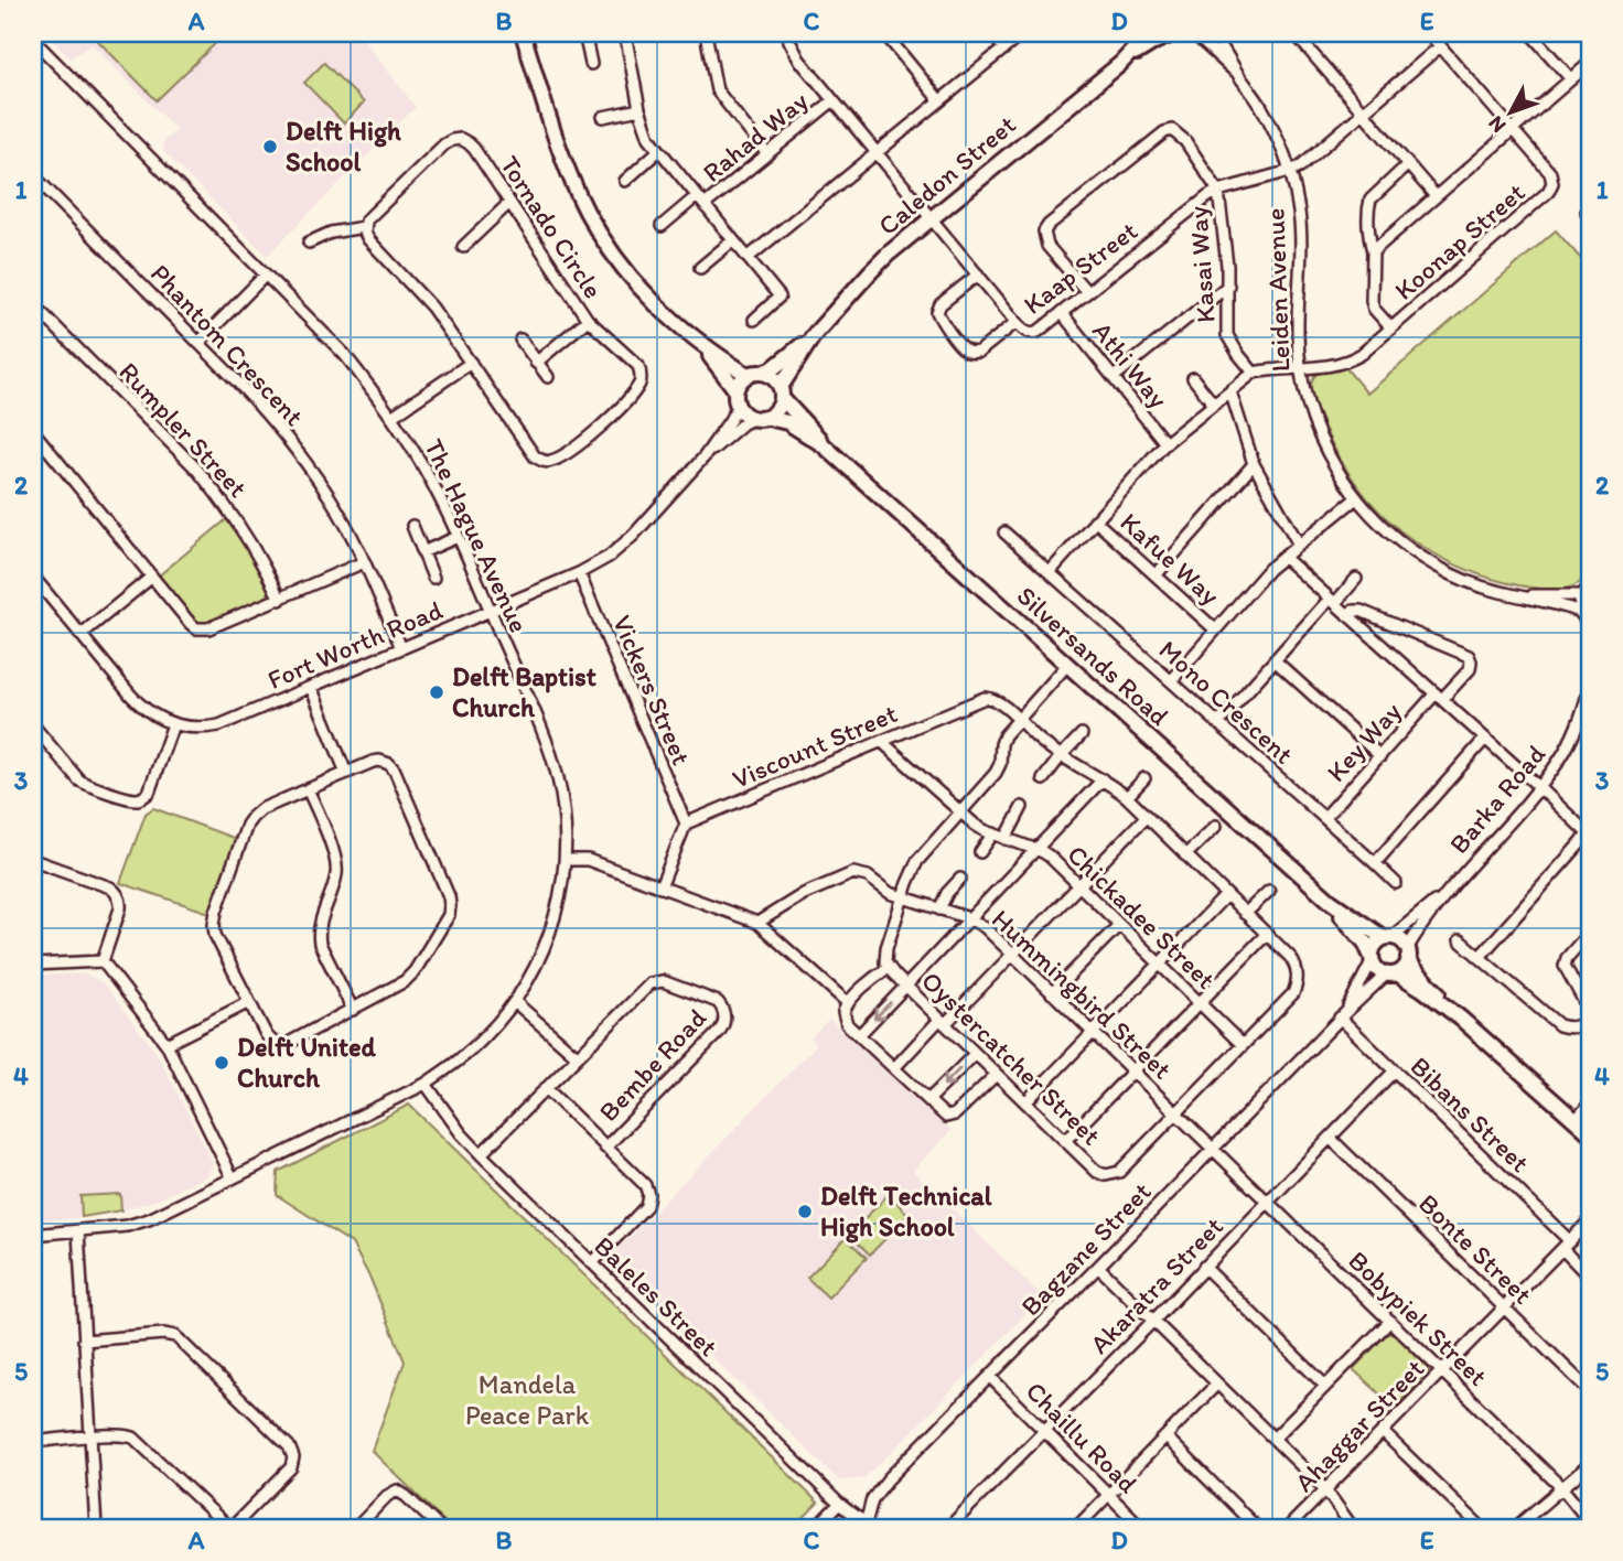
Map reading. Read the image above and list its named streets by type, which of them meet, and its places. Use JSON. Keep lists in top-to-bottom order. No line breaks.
{"streets":{"street":["Rahad Way","Caledon Street","Tornado Circle","Koonap Street","Kasai Way","Kaap Street","Leiden Avenue","Phantom Crescent","Athi Way","Rumpler Street","The Hague Avenue","Kafue Way","Fort Worth Road","Silversands Road","Vickers Street","Mono Crescent","Key Way","Viscount Street","Barka Road","Chickadee Street","Hummingbird Street","Oystercatcher Street","Bembe Road","Bibans Street","Bagzane Street","Bonte Street","Akaratra Street","Baleles Street","Bobypiek Street","Ahaggar Street","Chaillu Road"]},"crossings":[["Rahad Way","Kaap Street"],["Caledon Street","Kaap Street"],["Caledon Street","Fort Worth Road"],["Caledon Street","Silversands Road"],["Koonap Street","Leiden Avenue"],["Kasai Way","Kaap Street"],["Kaap Street","Leiden Avenue"],["Kaap Street","Athi Way"],["Phantom Crescent","Fort Worth Road"],["The Hague Avenue","Fort Worth Road"],["The Hague Avenue","Baleles Street"],["Fort Worth Road","Silversands Road"],["Fort Worth Road","Vickers Street"],["Silversands Road","Barka Road"],["Silversands Road","Bagzane Street"],["Vickers Street","Viscount Street"],["Mono Crescent","Key Way"],["Viscount Street","Chickadee Street"],["Barka Road","Bagzane Street"],["Hummingbird Street","Oystercatcher Street"],["Hummingbird Street","Bagzane Street"],["Hummingbird Street","Bobypiek Street"],["Bibans Street","Bagzane Street"],["Bibans Street","Akaratra Street"],["Bibans Street","Ahaggar Street"],["Bagzane Street","Baleles Street"],["Bagzane Street","Bobypiek Street"],["Bagzane Street","Chaillu Road"],["Bonte Street","Akaratra Street"],["Bonte Street","Ahaggar Street"],["Akaratra Street","Bobypiek Street"],["Akaratra Street","Chaillu Road"],["Bobypiek Street","Ahaggar Street"]],"parks":["Mandela Peace Park"],"places":["Delft High School","Delft Baptist Church","Delft United Church","Delft Technical High School"],"north":"bottom left","grid":{"columns":["A","B","C","D","E"],"rows":["1","2","3","4","5"]}}
